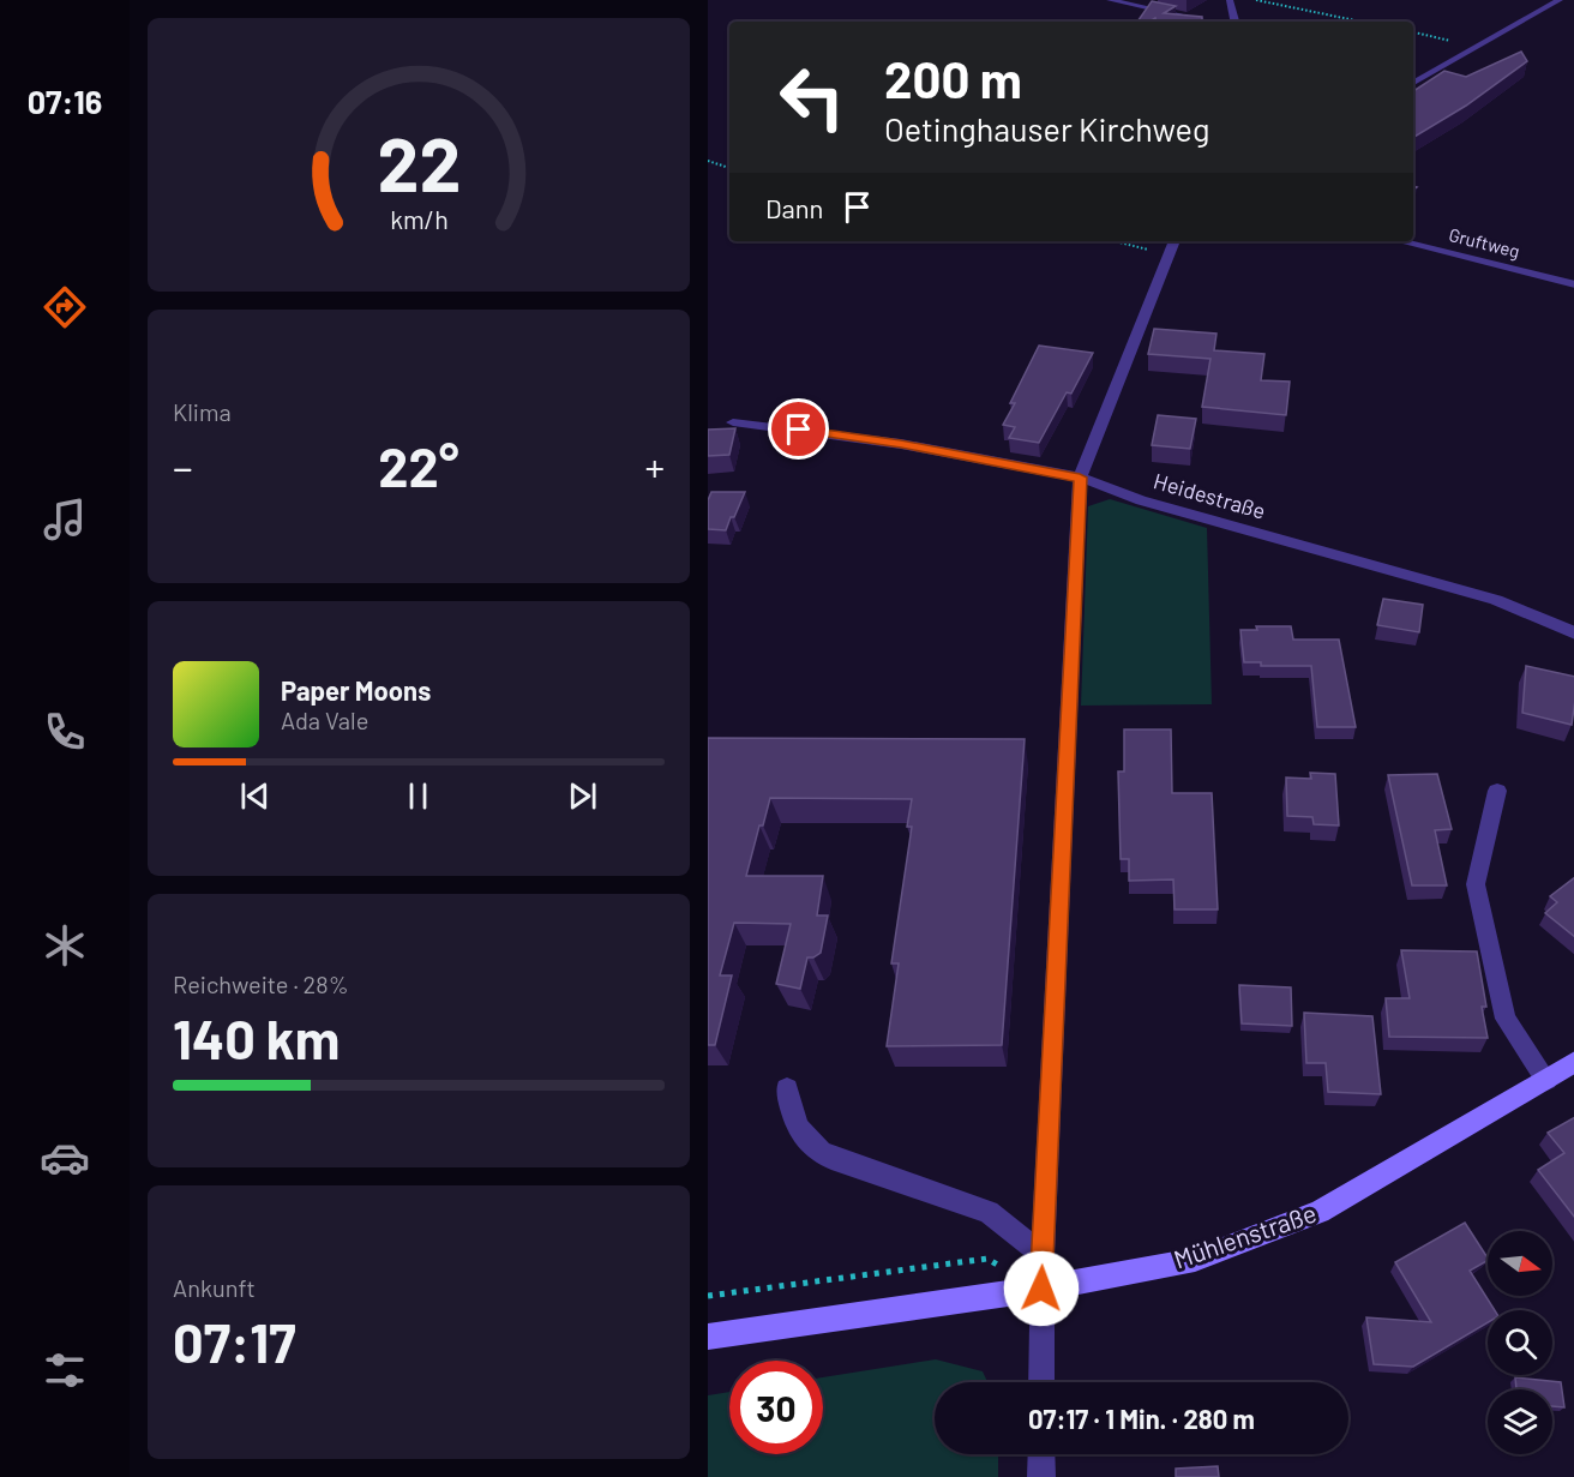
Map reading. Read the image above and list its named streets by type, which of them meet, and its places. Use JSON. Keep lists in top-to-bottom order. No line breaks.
{"streets":{"street":["Gruftweg","Heidestraße","Mühlenstraße"]},"north":"right","page":{"tabs":"07:16","turn":["200 m","Oetinghauser Kirchweg"],"then":"Dann","tile":["Klima",["Reichweite · 28%","140 km"],["Ankunft","07:17"]],"heat":["−","22°","+"],"song":["Paper Moons","Ada Vale"],"limit":"30","trip":"07:17 · 1 Min. · 280 m","gauge":["22","km/h"]}}
